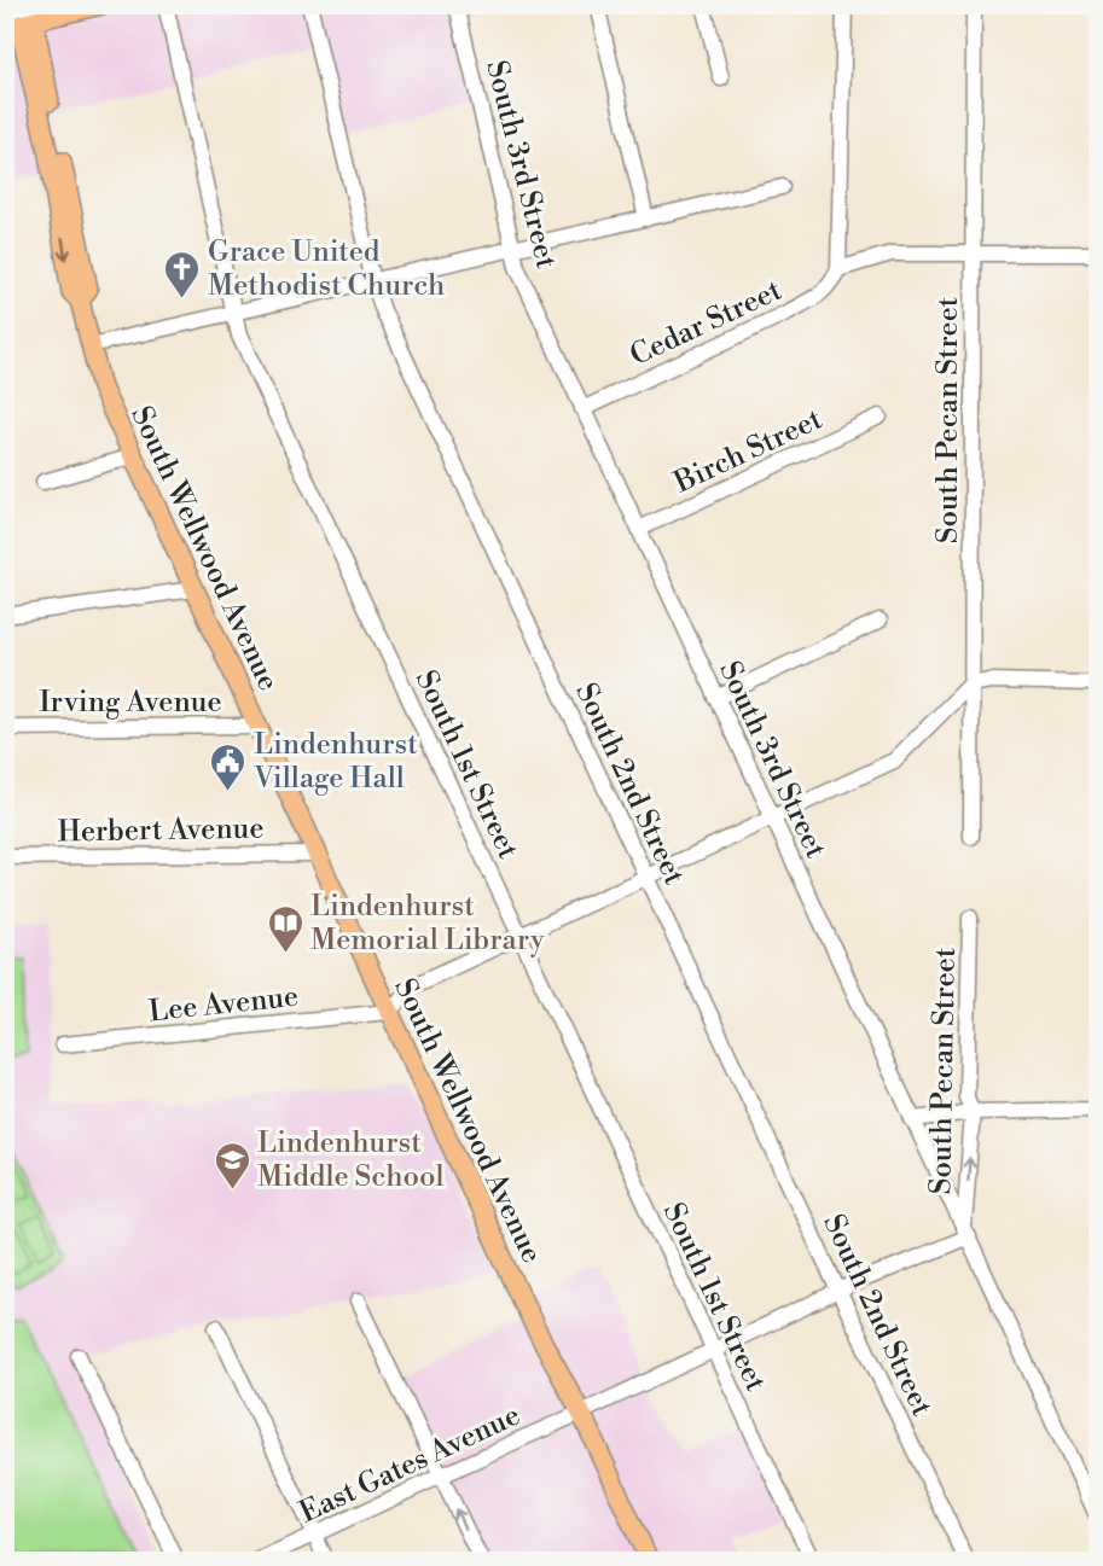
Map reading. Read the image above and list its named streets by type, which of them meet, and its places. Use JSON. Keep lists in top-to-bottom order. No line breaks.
{"streets":{"main road":["South Wellwood Avenue"],"street":["South 3rd Street","Cedar Street","South Pecan Street","Birch Street","Irving Avenue","South 1st Street","South 2nd Street","Herbert Avenue","Lee Avenue","East Gates Avenue"]},"crossings":[["South 3rd Street","Cedar Street"],["South 3rd Street","South Pecan Street"],["South 3rd Street","Birch Street"],["South 3rd Street","East Gates Avenue"],["South Pecan Street","East Gates Avenue"],["South Wellwood Avenue","Irving Avenue"],["South Wellwood Avenue","Herbert Avenue"],["South Wellwood Avenue","Lee Avenue"],["South Wellwood Avenue","East Gates Avenue"],["South 1st Street","East Gates Avenue"],["South 2nd Street","East Gates Avenue"]],"places":{"church":["Grace United Methodist Church"],"public building":["Lindenhurst Village Hall"],"library":["Lindenhurst Memorial Library"],"school or university":["Lindenhurst Middle School"]}}
